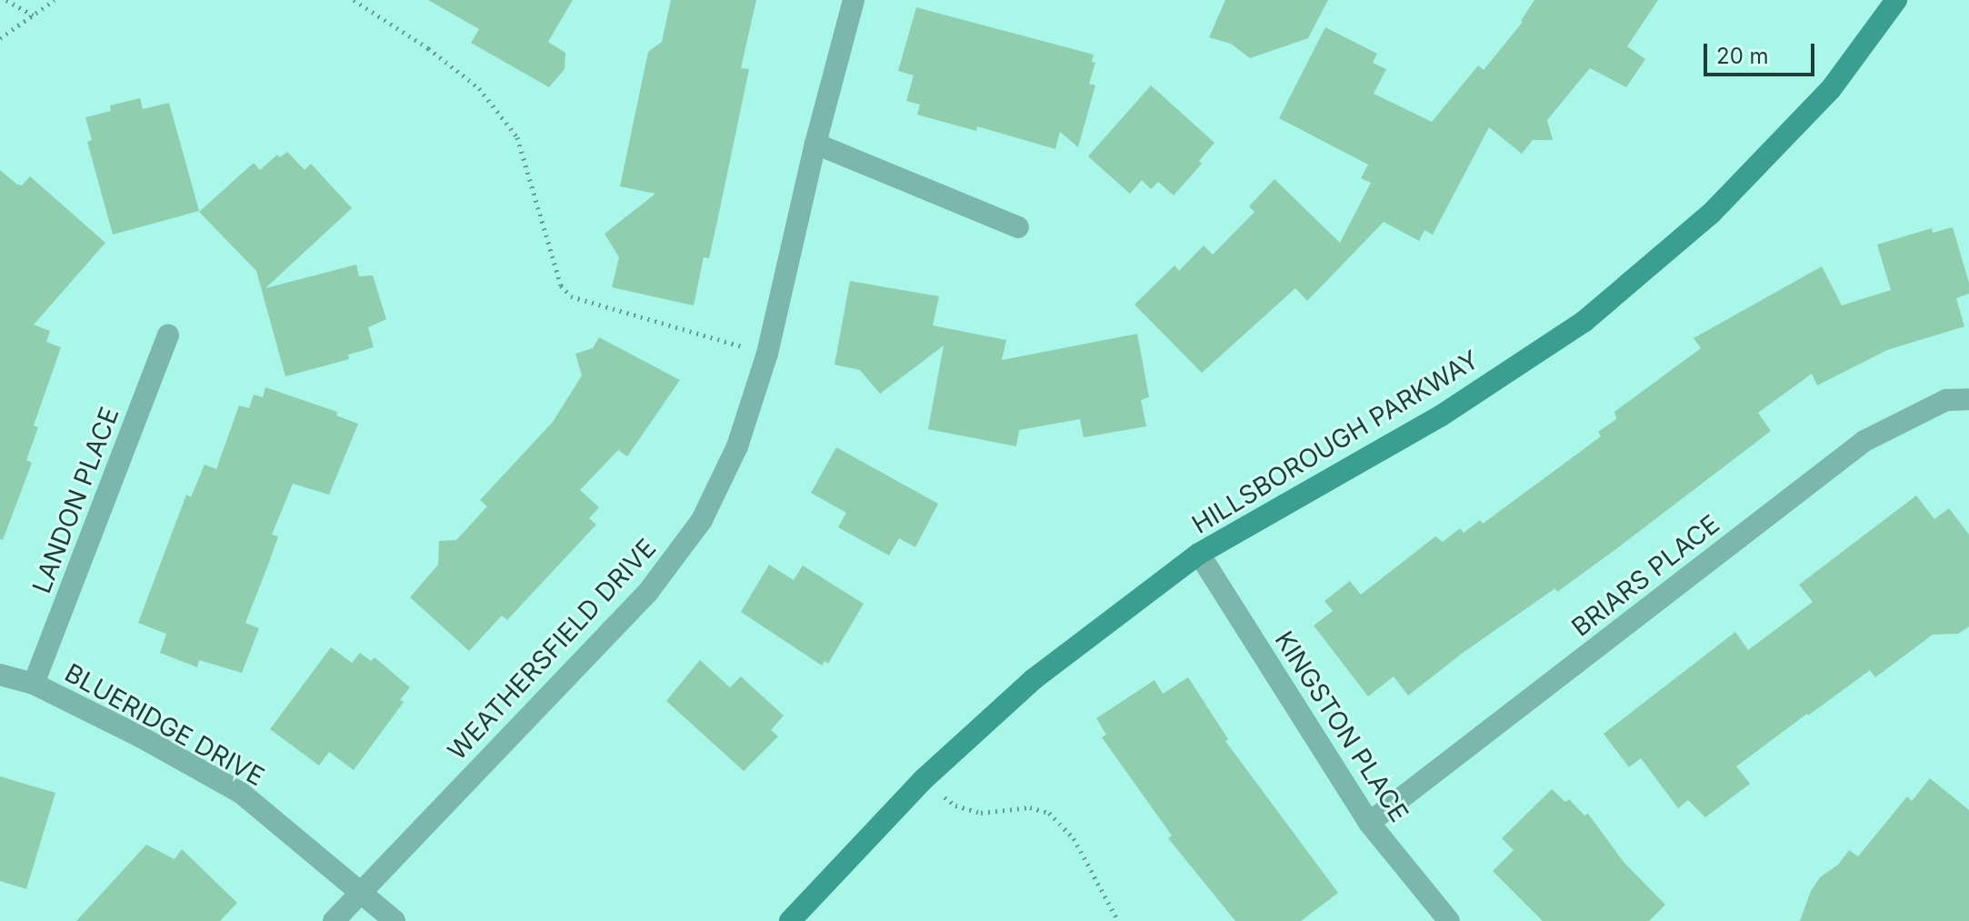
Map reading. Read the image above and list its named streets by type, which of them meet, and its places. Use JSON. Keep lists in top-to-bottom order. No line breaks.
{"streets":{"street":["HILLSBOROUGH PARKWAY","LANDON PLACE","BRIARS PLACE","WEATHERSFIELD DRIVE","BLUERIDGE DRIVE","KINGSTON PLACE"]},"crossings":[["HILLSBOROUGH PARKWAY","KINGSTON PLACE"],["LANDON PLACE","BLUERIDGE DRIVE"],["BRIARS PLACE","KINGSTON PLACE"],["WEATHERSFIELD DRIVE","BLUERIDGE DRIVE"]],"scale_bar":"20 m"}
